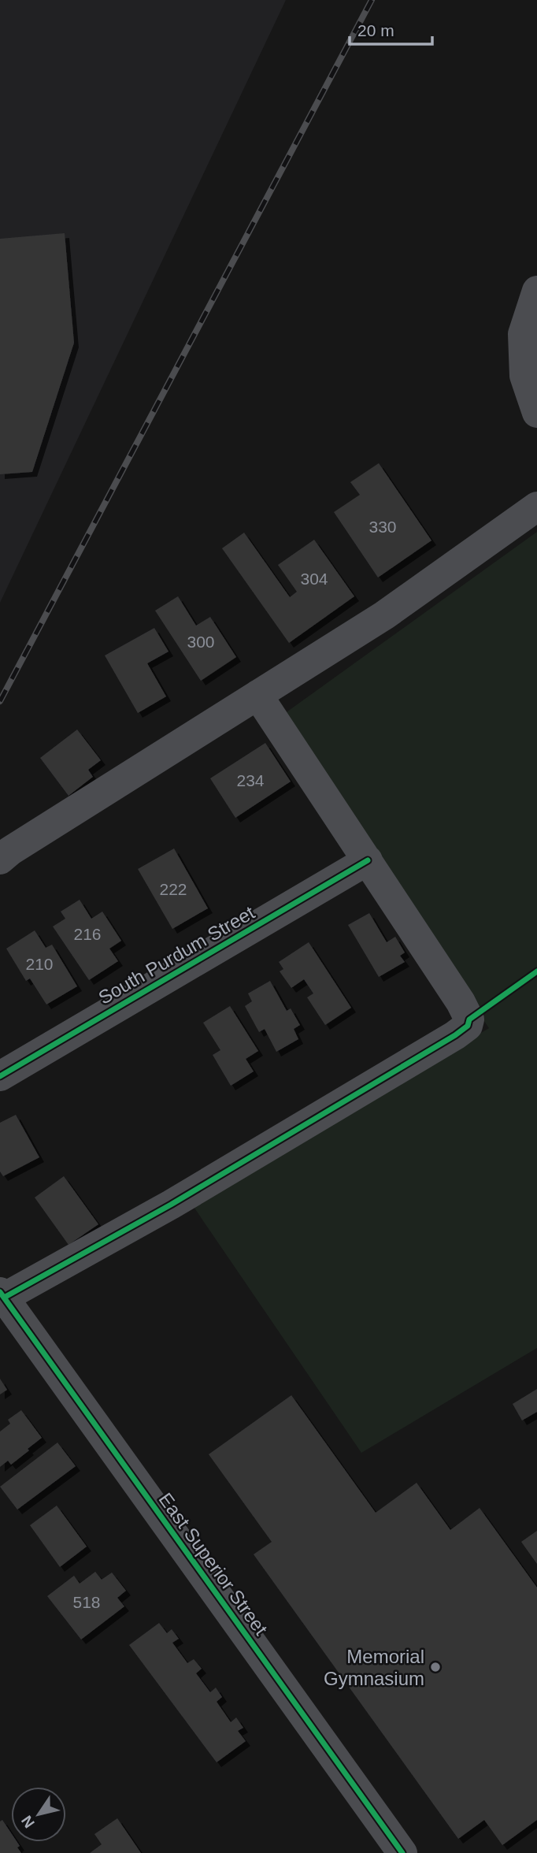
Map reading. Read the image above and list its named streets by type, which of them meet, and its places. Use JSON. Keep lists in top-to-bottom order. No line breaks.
{"streets":{"street":["South Purdum Street","East Superior Street"]},"places":["Memorial Gymnasium"],"house_numbers":["330","304","300","234","222","216","210","518"],"scale_bar":"20 m","north":"bottom left"}
